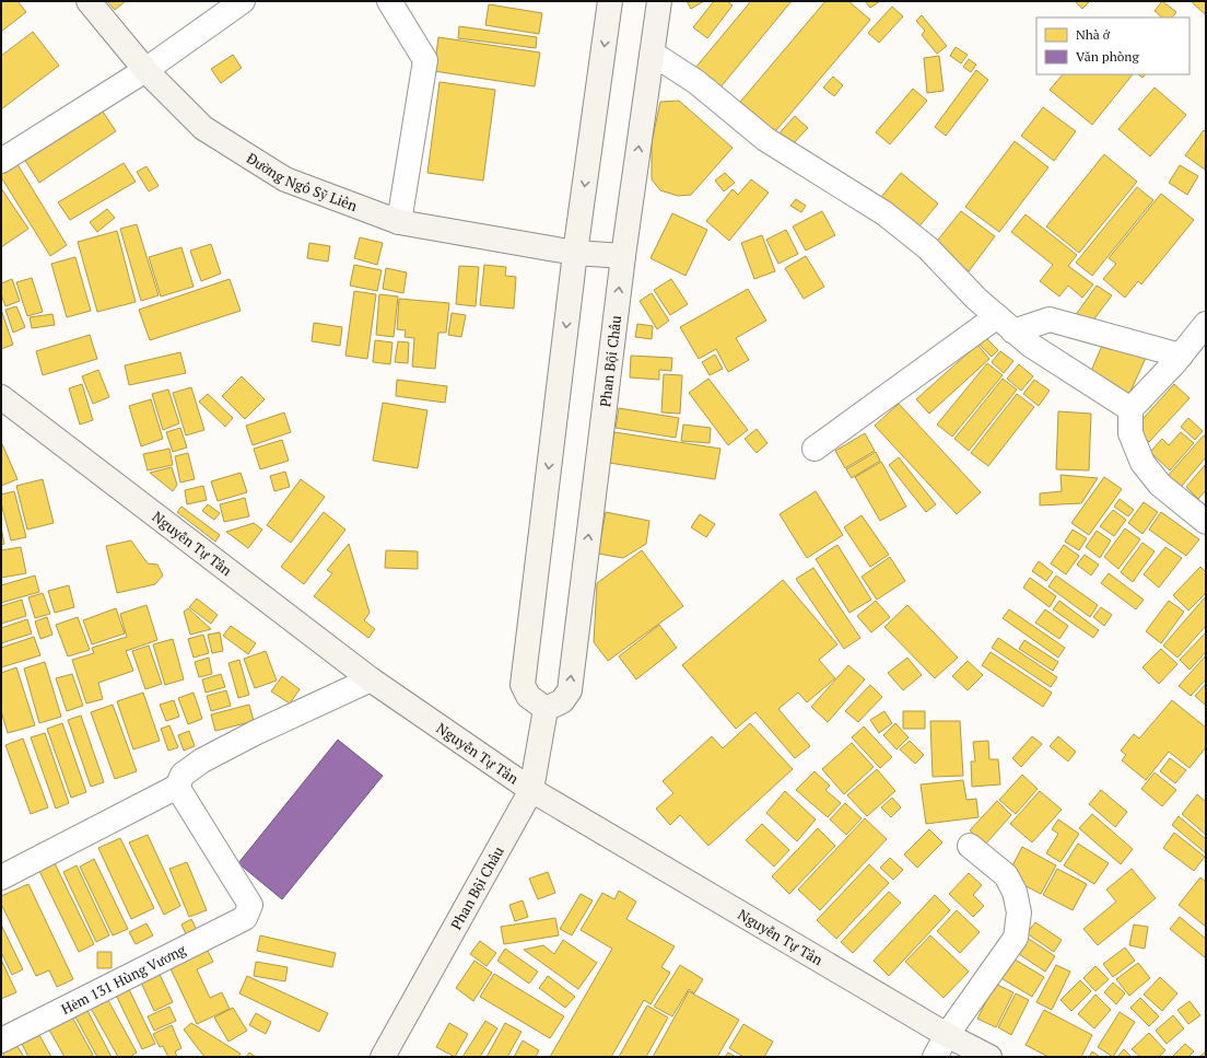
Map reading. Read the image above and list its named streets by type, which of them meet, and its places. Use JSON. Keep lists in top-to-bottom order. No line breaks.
{"streets":{"street":["Đường Ngô Sỹ Liên","Phan Bội Châu","Nguyễn Tự Tân","Hẻm 131 Hùng Vương"]},"crossings":[["Đường Ngô Sỹ Liên","Phan Bội Châu"],["Phan Bội Châu","Nguyễn Tự Tân"]],"legend":["Nhà ở","Văn phòng"]}
